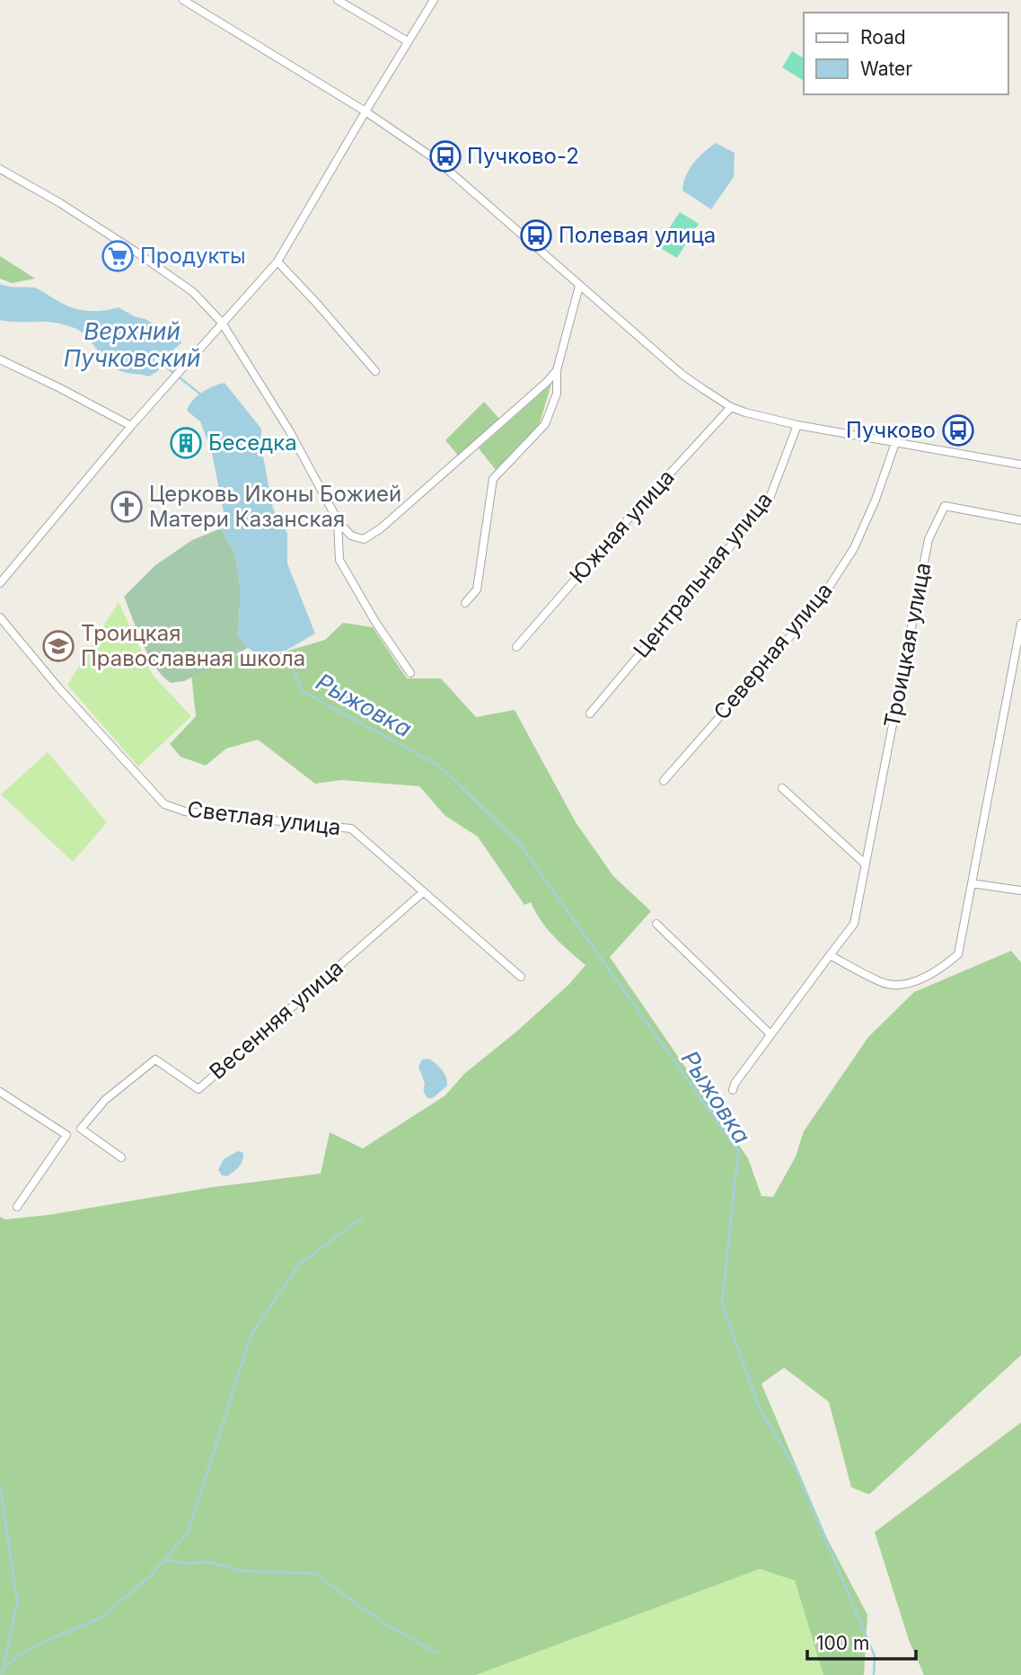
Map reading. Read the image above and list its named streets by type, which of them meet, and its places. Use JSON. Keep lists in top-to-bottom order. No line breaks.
{"streets":{"street":["Южная улица","Центральная улица","Троицкая улица","Северная улица","Светлая улица","Весенняя улица"]},"crossings":[["Светлая улица","Весенняя улица"]],"water":["Верхний Пучковский","Рыжовка"],"places":{"bus stop":["Пучково-2","Полевая улица","Пучково"],"supermarket":["Продукты"],"building":["Беседка"],"church":["Церковь Иконы Божией Матери Казанская"],"school or university":["Троицкая Православная школа"]},"legend":["Road","Water"],"scale_bar":"100 m"}
